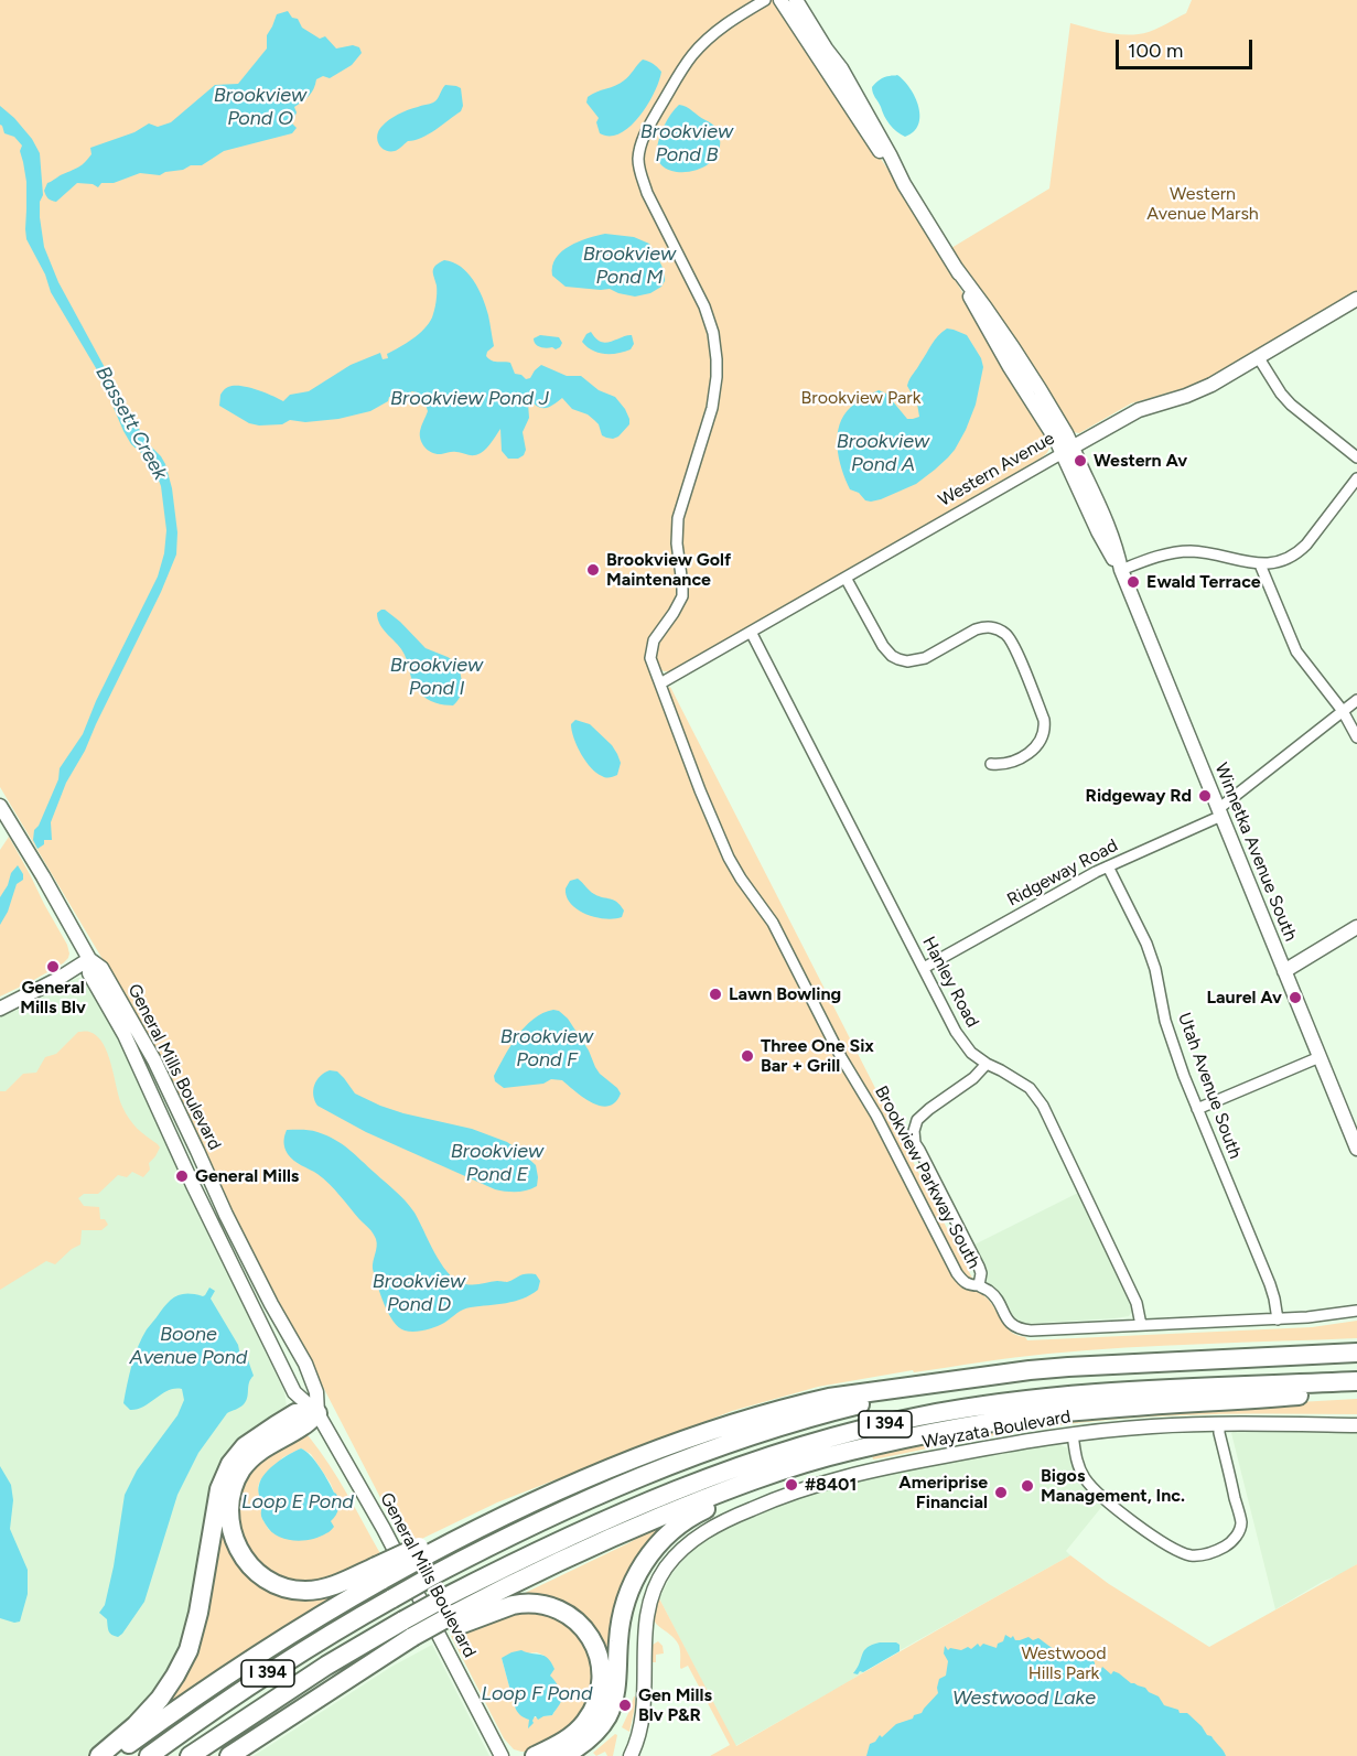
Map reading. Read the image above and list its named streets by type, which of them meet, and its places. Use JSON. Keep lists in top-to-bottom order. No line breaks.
{"streets":{"highway":["I 394"],"street":["Western Avenue","Winnetka Avenue South","Ridgeway Road","Hanley Road","General Mills Boulevard","Utah Avenue South","Brookview Parkway South","Wayzata Boulevard"]},"crossings":[["Western Avenue","Winnetka Avenue South"],["Western Avenue","Hanley Road"],["Western Avenue","Brookview Parkway South"],["Winnetka Avenue South","Ridgeway Road"],["Ridgeway Road","Hanley Road"],["Ridgeway Road","Utah Avenue South"],["Hanley Road","Brookview Parkway South"]],"water":["Brookview Pond O","Brookview Pond B","Brookview Pond M","Brookview Pond J","Bassett Creek","Brookview Pond A","Brookview Pond I","Brookview Pond F","Brookview Pond E","Brookview Pond D","Boone Avenue Pond","Loop E Pond","Loop F Pond","Westwood Lake"],"parks":["Western Avenue Marsh","Brookview Park","Westwood Hills Park"],"places":["Western Av","Brookview Golf Maintenance","Ewald Terrace","Ridgeway Rd","General Mills Blv","Lawn Bowling","Laurel Av","Three One Six Bar + Grill","General Mills","#8401","Bigos Management, Inc.","Ameriprise Financial","Gen Mills Blv P&R"],"scale_bar":"100 m"}
